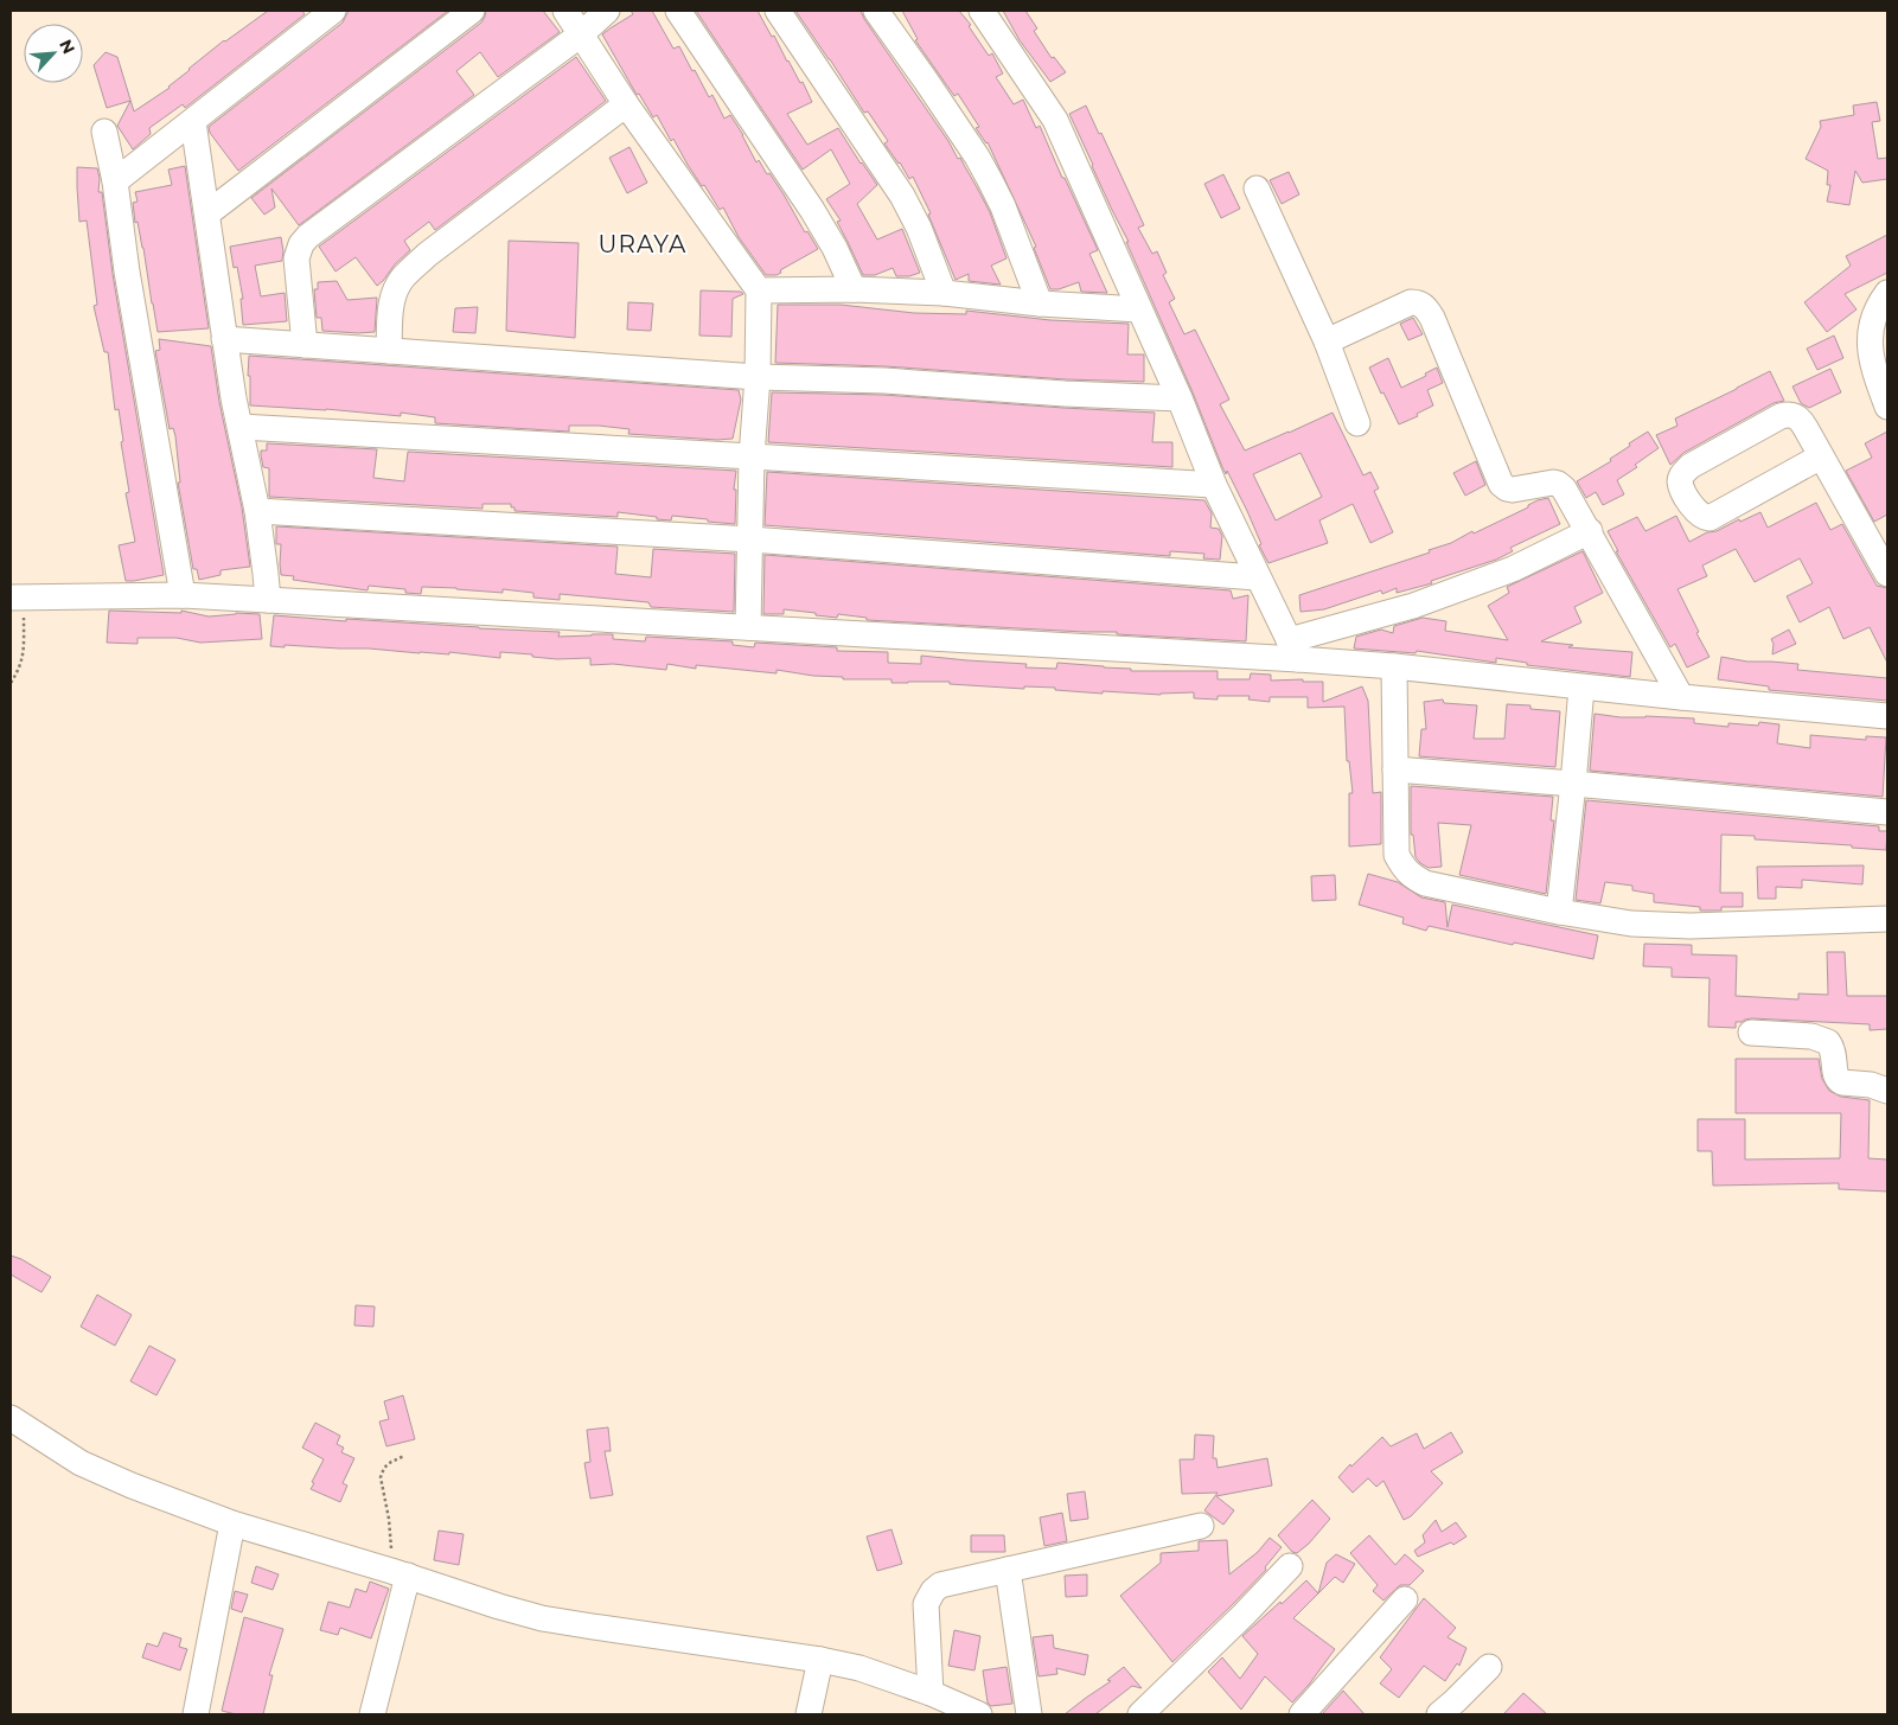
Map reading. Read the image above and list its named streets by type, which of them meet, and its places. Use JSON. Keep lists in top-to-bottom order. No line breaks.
{"districts":["URAYA"],"north":"top right"}
